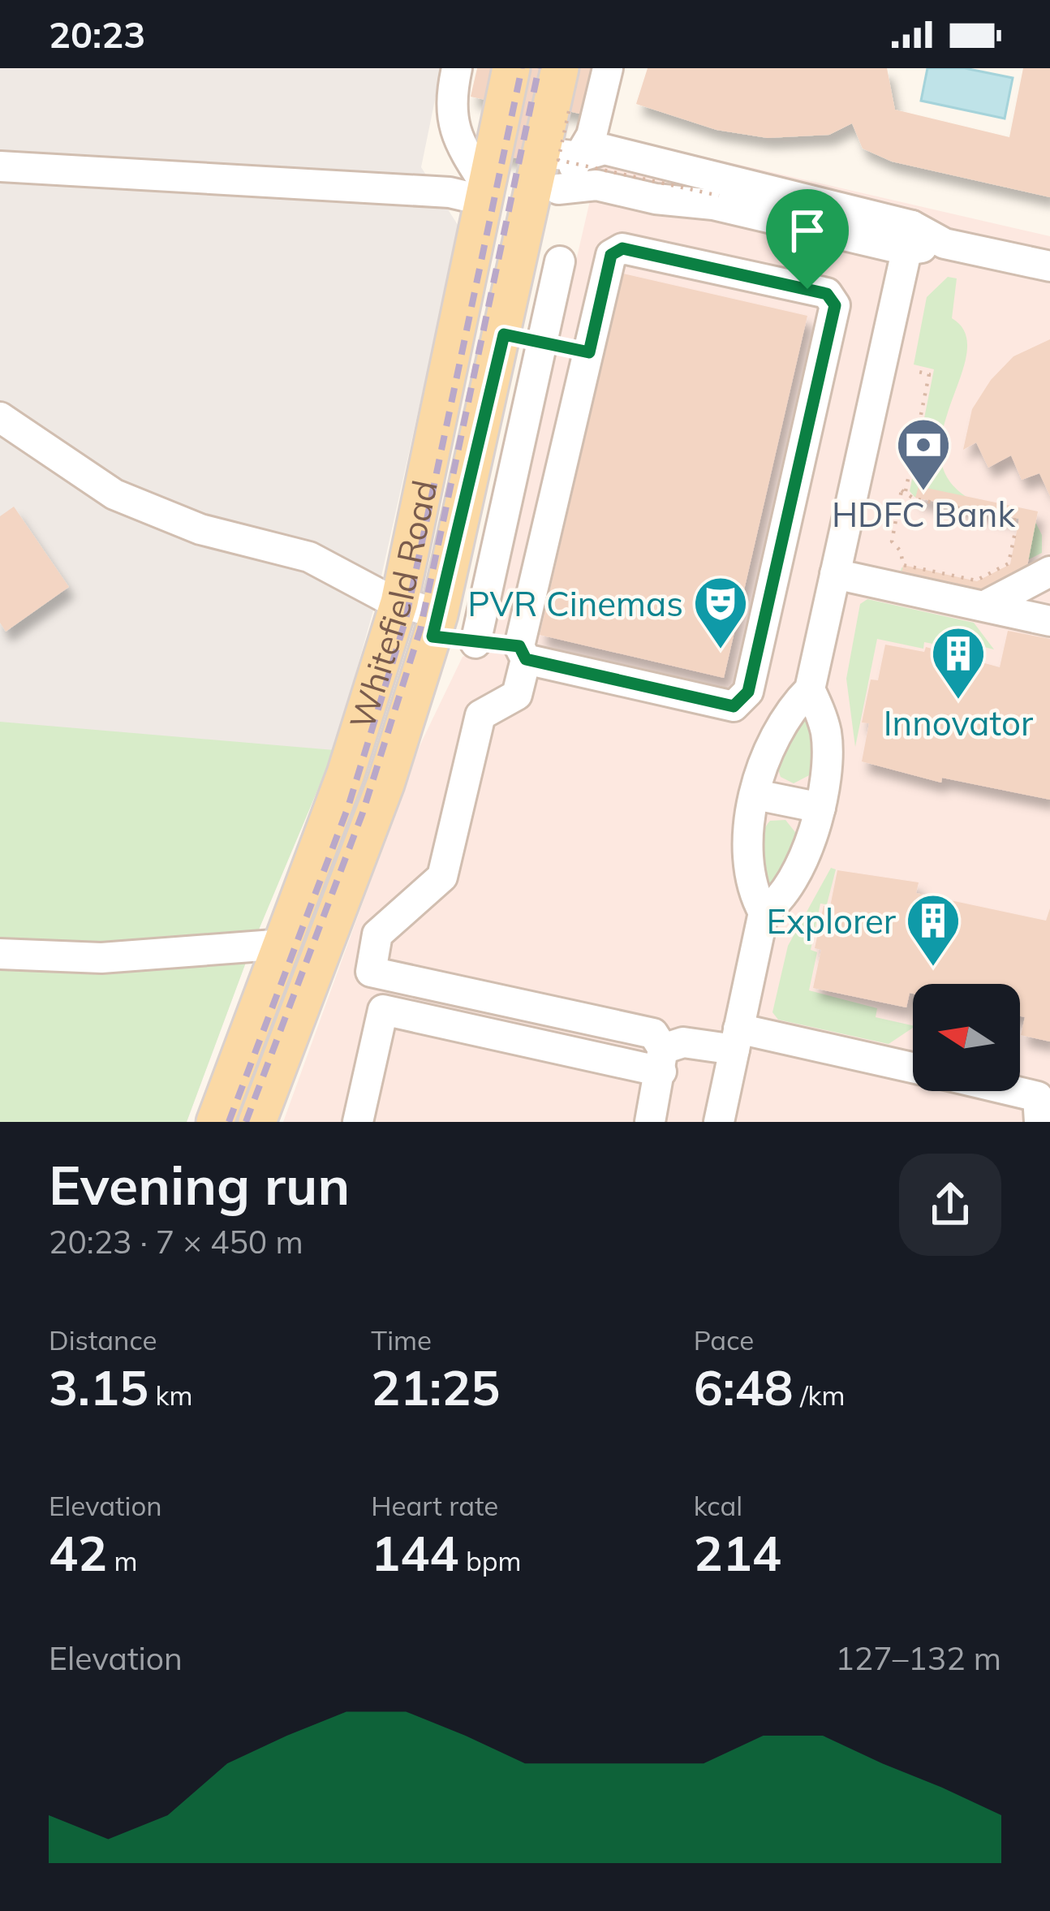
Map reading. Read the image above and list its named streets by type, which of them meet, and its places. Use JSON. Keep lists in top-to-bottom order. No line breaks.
{"streets":{"main road":["Whitefield Road"]},"places":{"bank":["HDFC Bank"],"theatre":["PVR Cinemas"],"building":["Innovator","Explorer"]},"north":"left","page":{"status":"20:23","heading":["Evening run","20:23 · 7 × 450 m"],"stats":[["Distance","3.15 km"],["Time","21:25"],["Pace","6:48 /km"],["Elevation","42 m"],["Heart rate","144 bpm"],["kcal","214"]],"chart":["Elevation","127–132 m"]}}
